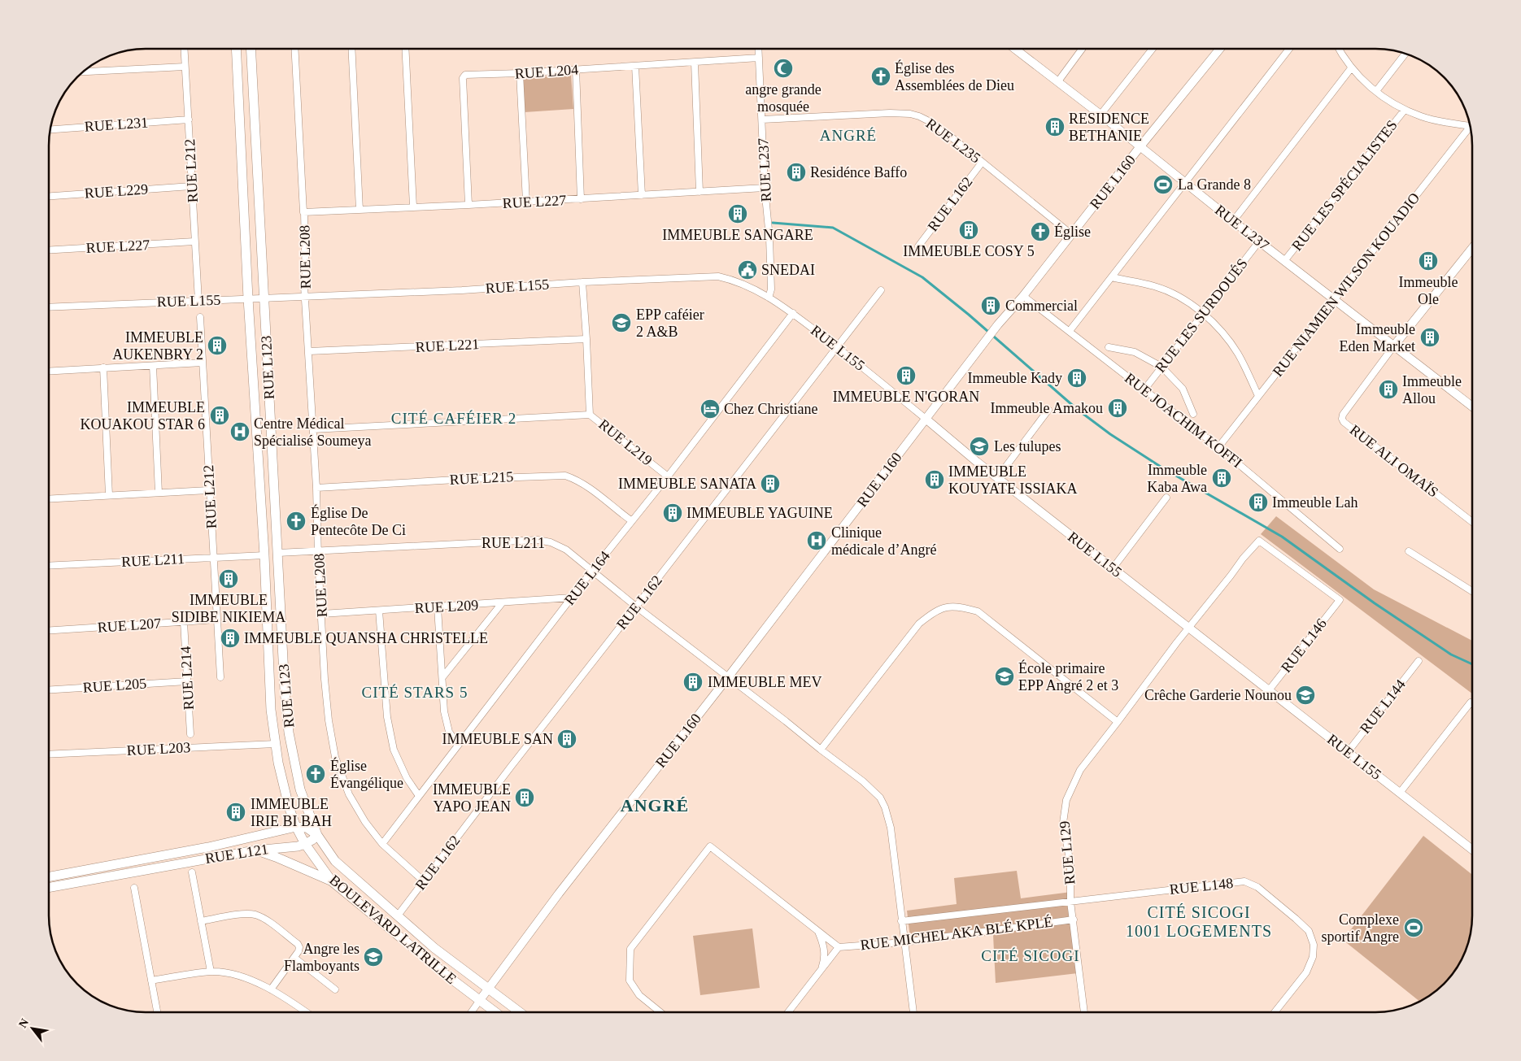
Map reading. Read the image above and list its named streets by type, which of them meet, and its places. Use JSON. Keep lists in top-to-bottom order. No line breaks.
{"streets":{"main road":["RUE L123","RUE L121","BOULEVARD LATRILLE"],"street":["RUE L204","RUE L231","RUE L235","RUE L237","RUE L212","RUE L160","RUE LES SPÉCIALISTES","RUE L229","RUE L227","RUE L162","RUE L208","RUE NIAMIEN WILSON KOUADIO","RUE L155","RUE LES SURDOUÉS","RUE L221","RUE JOACHIM KOFFI","RUE L219","RUE ALI OMAÏS","RUE L215","RUE L211","RUE L164","RUE L209","RUE L207","RUE L146","RUE L214","RUE L205","RUE L144","RUE L203","RUE L129","RUE L148","RUE MICHEL AKA BLÉ KPLÉ"]},"crossings":[["RUE L204","RUE L237"],["RUE L204","RUE L227"],["RUE L231","RUE L212"],["RUE L235","RUE L237"],["RUE L235","RUE L160"],["RUE L235","RUE L162"],["RUE L237","RUE L160"],["RUE L237","RUE LES SPÉCIALISTES"],["RUE L237","RUE L227"],["RUE L237","RUE NIAMIEN WILSON KOUADIO"],["RUE L237","RUE L155"],["RUE L237","RUE LES SURDOUÉS"],["RUE L237","RUE ALI OMAÏS"],["RUE L212","RUE L229"],["RUE L212","RUE L227"],["RUE L212","RUE L155"],["RUE L212","RUE L211"],["RUE L212","RUE L207"],["RUE L160","RUE L155"],["RUE L160","RUE JOACHIM KOFFI"],["RUE L160","RUE L211"],["RUE L160","BOULEVARD LATRILLE"],["RUE L227","RUE L208"],["RUE L162","RUE L208"],["RUE L162","RUE L155"],["RUE L162","RUE L211"],["RUE L162","BOULEVARD LATRILLE"],["RUE L208","RUE L155"],["RUE L208","RUE L221"],["RUE L208","RUE L219"],["RUE L208","RUE L215"],["RUE L208","RUE L211"],["RUE L208","RUE L164"],["RUE L208","RUE L209"],["RUE NIAMIEN WILSON KOUADIO","RUE JOACHIM KOFFI"],["RUE L155","RUE L123"],["RUE L155","RUE L164"],["RUE L155","RUE L146"],["RUE L155","RUE L144"],["RUE L155","RUE L129"],["RUE LES SURDOUÉS","RUE JOACHIM KOFFI"],["RUE L123","RUE L211"],["RUE L123","RUE L203"],["RUE L123","RUE L121"],["RUE L123","BOULEVARD LATRILLE"],["RUE L219","RUE L164"],["RUE L215","RUE L164"],["RUE L211","RUE L164"],["RUE L211","RUE MICHEL AKA BLÉ KPLÉ"],["RUE L164","RUE L209"],["RUE L207","RUE L214"],["RUE L146","RUE L129"],["RUE L214","RUE L205"],["RUE L129","RUE L148"],["RUE L129","RUE MICHEL AKA BLÉ KPLÉ"],["RUE L121","BOULEVARD LATRILLE"],["RUE L148","RUE MICHEL AKA BLÉ KPLÉ"]],"districts":["ANGRÉ","CITÉ CAFÉIER 2","CITÉ STARS 5","ANGRÉ","CITÉ SICOGI 1001 LOGEMENTS","CITÉ SICOGI"],"places":{"mosque":["angre grande mosquée"],"church":["Église des Assemblées de Dieu","Église","Église De Pentecôte De Ci","Église Évangélique"],"building":["RESIDENCE BETHANIE","Residénce Baffo","IMMEUBLE SANGARE","IMMEUBLE COSY 5","Immeuble Ole","Commercial","Immeuble Eden Market","IMMEUBLE AUKENBRY 2","IMMEUBLE N'GORAN","Immeuble Kady","Immeuble Allou","Immeuble Amakou","IMMEUBLE KOUAKOU STAR 6","Immeuble Kaba Awa","IMMEUBLE KOUYATE ISSIAKA","IMMEUBLE SANATA","Immeuble Lah","IMMEUBLE YAGUINE","IMMEUBLE SIDIBE NIKIEMA","IMMEUBLE QUANSHA CHRISTELLE","IMMEUBLE MEV","IMMEUBLE SAN","IMMEUBLE YAPO JEAN","IMMEUBLE IRIE BI BAH"],"sports":["La Grande 8","Complexe sportif Angre"],"public building":["SNEDAI"],"school or university":["EPP caféier 2 A&B","Les tulupes","École primaire EPP Angré 2 et 3","Crêche Garderie Nounou","Angre les Flamboyants"],"hotel":["Chez Christiane"],"hospital":["Centre Médical Spécialisé Soumeya","Clinique médicale d’Angré"]},"north":"top left"}
